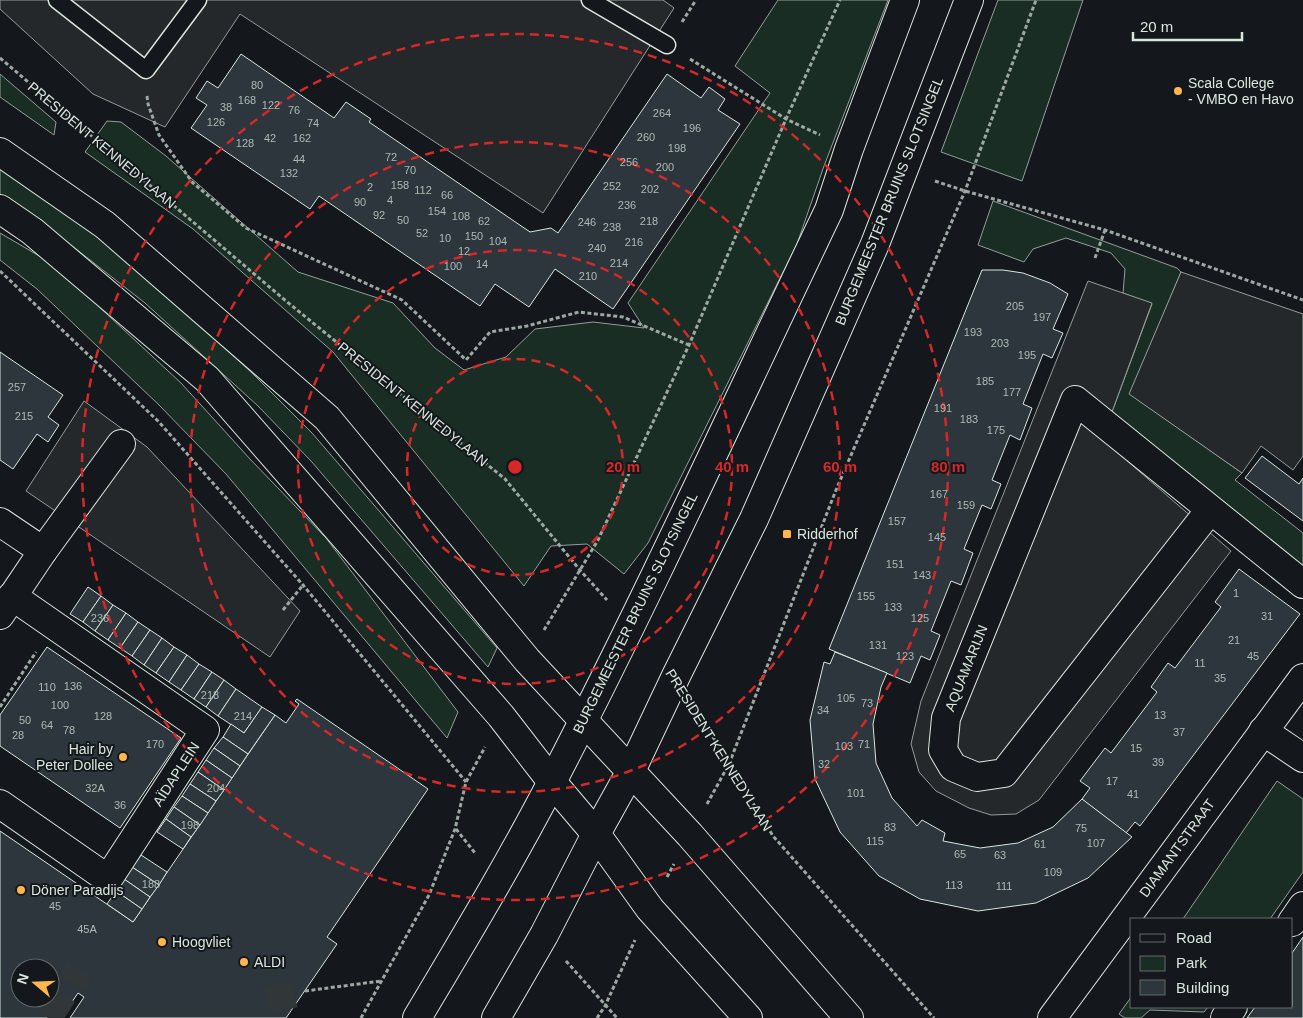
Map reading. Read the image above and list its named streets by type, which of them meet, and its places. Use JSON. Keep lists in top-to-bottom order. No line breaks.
{"streets":{"street":["BURGEMEESTER BRUINS SLOTSINGEL","AQUAMARIJN","AÏDAPLEIN","DIAMANTSTRAAT"],"path":["PRESIDENT KENNEDYLAAN"]},"crossings":[["PRESIDENT KENNEDYLAAN","BURGEMEESTER BRUINS SLOTSINGEL"]],"places":{"other":["Scala College - VMBO en Havo","Hair by Peter Dollee","Döner Paradijs","Hoogvliet","ALDI"],"transit":["Ridderhof"]},"house_numbers":["80","168","122","38","76","264","126","74","196","260","42","162","128","198","72","44","256","200","70","132","158","252","2","202","112","66","4","90","236","154","92","108","50","62","218","246","238","52","150","10","104","216","240","12","214","14","100","210","205","197","193","203","195","185","257","177","191","215","183","175","167","159","157","145","151","143","1","155","133","31","236","125","21","131","123","45","11","35","136","110","218","105","73","100","34","13","128","214","50","64","78","37","28","170","71","103","15","39","32","17","32A","204","101","41","36","198","83","75","115","107","61","65","63","109","188","113","111","45","45A"],"legend":["Road","Park","Building"],"scale_bar":"20 m","north":"left","rings":["20 m","40 m","60 m","80 m"]}
